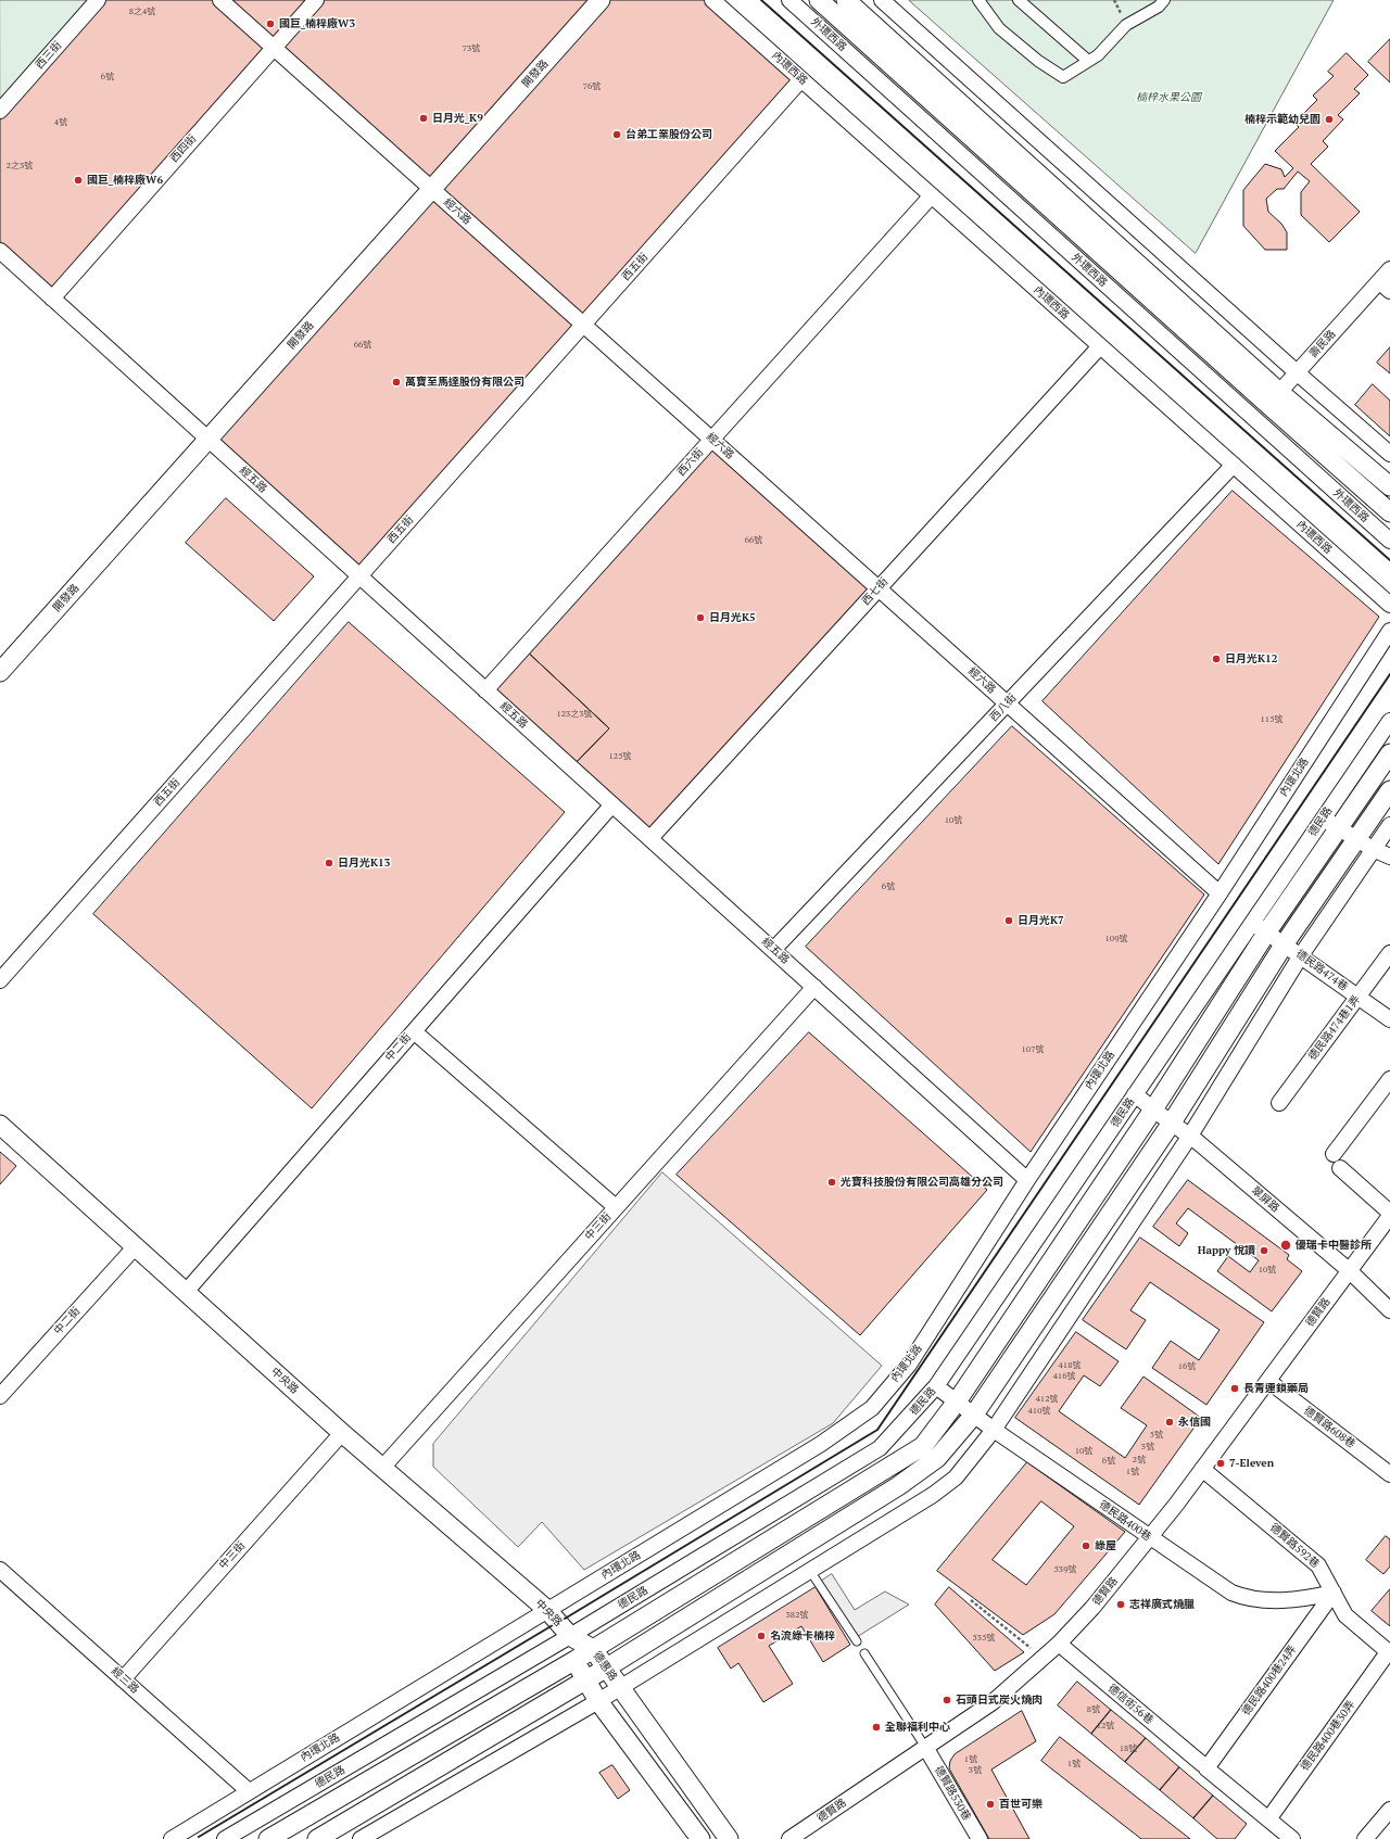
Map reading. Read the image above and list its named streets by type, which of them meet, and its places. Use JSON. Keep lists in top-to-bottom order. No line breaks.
{"streets":{"street":["外環西路","西三街","內環西路","開發路","西四街","經六路","西五街","壽民路","西六街","經五路","西七街","西八街","內環北路","德民路","德民路474巷","德民路474巷1弄","中二街","翠屏路","中三街","德賢路","中央路","德賢路608巷","德民路400巷","德賢路592巷","德惠路","經三路","德民路400巷24弄","德信街56巷","德民路400巷30弄","德賢路530巷"]},"crossings":[["外環西路","壽民路"],["內環西路","西五街"],["內環西路","西六街"],["內環西路","西七街"],["內環西路","西八街"],["開發路","經六路"],["開發路","經五路"],["西四街","經六路"],["西四街","經五路"],["經六路","西五街"],["經六路","西六街"],["經六路","西七街"],["經六路","西八街"],["經六路","內環北路"],["西五街","經五路"],["西六街","經五路"],["經五路","西七街"],["經五路","西八街"],["經五路","內環北路"],["經五路","中二街"],["經五路","中三街"],["內環北路","中央路"],["內環北路","經三路"],["德民路","德民路474巷"],["德民路","翠屏路"],["德民路","中央路"],["德民路","德民路400巷"],["德民路","德惠路"],["德民路474巷","德民路474巷1弄"],["中二街","中央路"],["翠屏路","德賢路"],["中三街","中央路"],["中三街","經三路"],["德賢路","德賢路608巷"],["德賢路","德民路400巷"],["德賢路","德賢路592巷"],["德賢路","德信街56巷"],["德賢路","德賢路530巷"],["中央路","德惠路"],["德民路400巷","德賢路592巷"],["德民路400巷","德民路400巷24弄"],["德賢路592巷","德民路400巷24弄"],["德賢路592巷","德民路400巷30弄"],["德民路400巷24弄","德信街56巷"],["德信街56巷","德民路400巷30弄"]],"parks":["楠梓水果公園"],"places":["國巨_楠梓廠W3","日月光_K9","楠梓示範幼兒園","台弟工業股份公司","國巨_楠梓廠W6","萬寶至馬達股份有限公司","日月光K5","日月光K12","日月光K13","日月光K7","光寶科技股份有限公司高雄分公司","優瑞卡中醫診所","Happy 悅讀","長青連鎖藥局","永信國","7-Eleven","綠屋","志祥廣式燒臘","名流綠卡楠梓","石頭日式炭火燒肉","全聯福利中心","百世可樂"],"house_numbers":["8之4號","73號","6號","76號","4號","2之3號","66號","66號","123之3號","115號","125號","10號","6號","109號","107號","10號","418號","16號","416號","412號","410號","5號","3號","10號","2號","6號","1號","539號","382號","535號","8號","12號","18號","1號","1號","3號"]}
